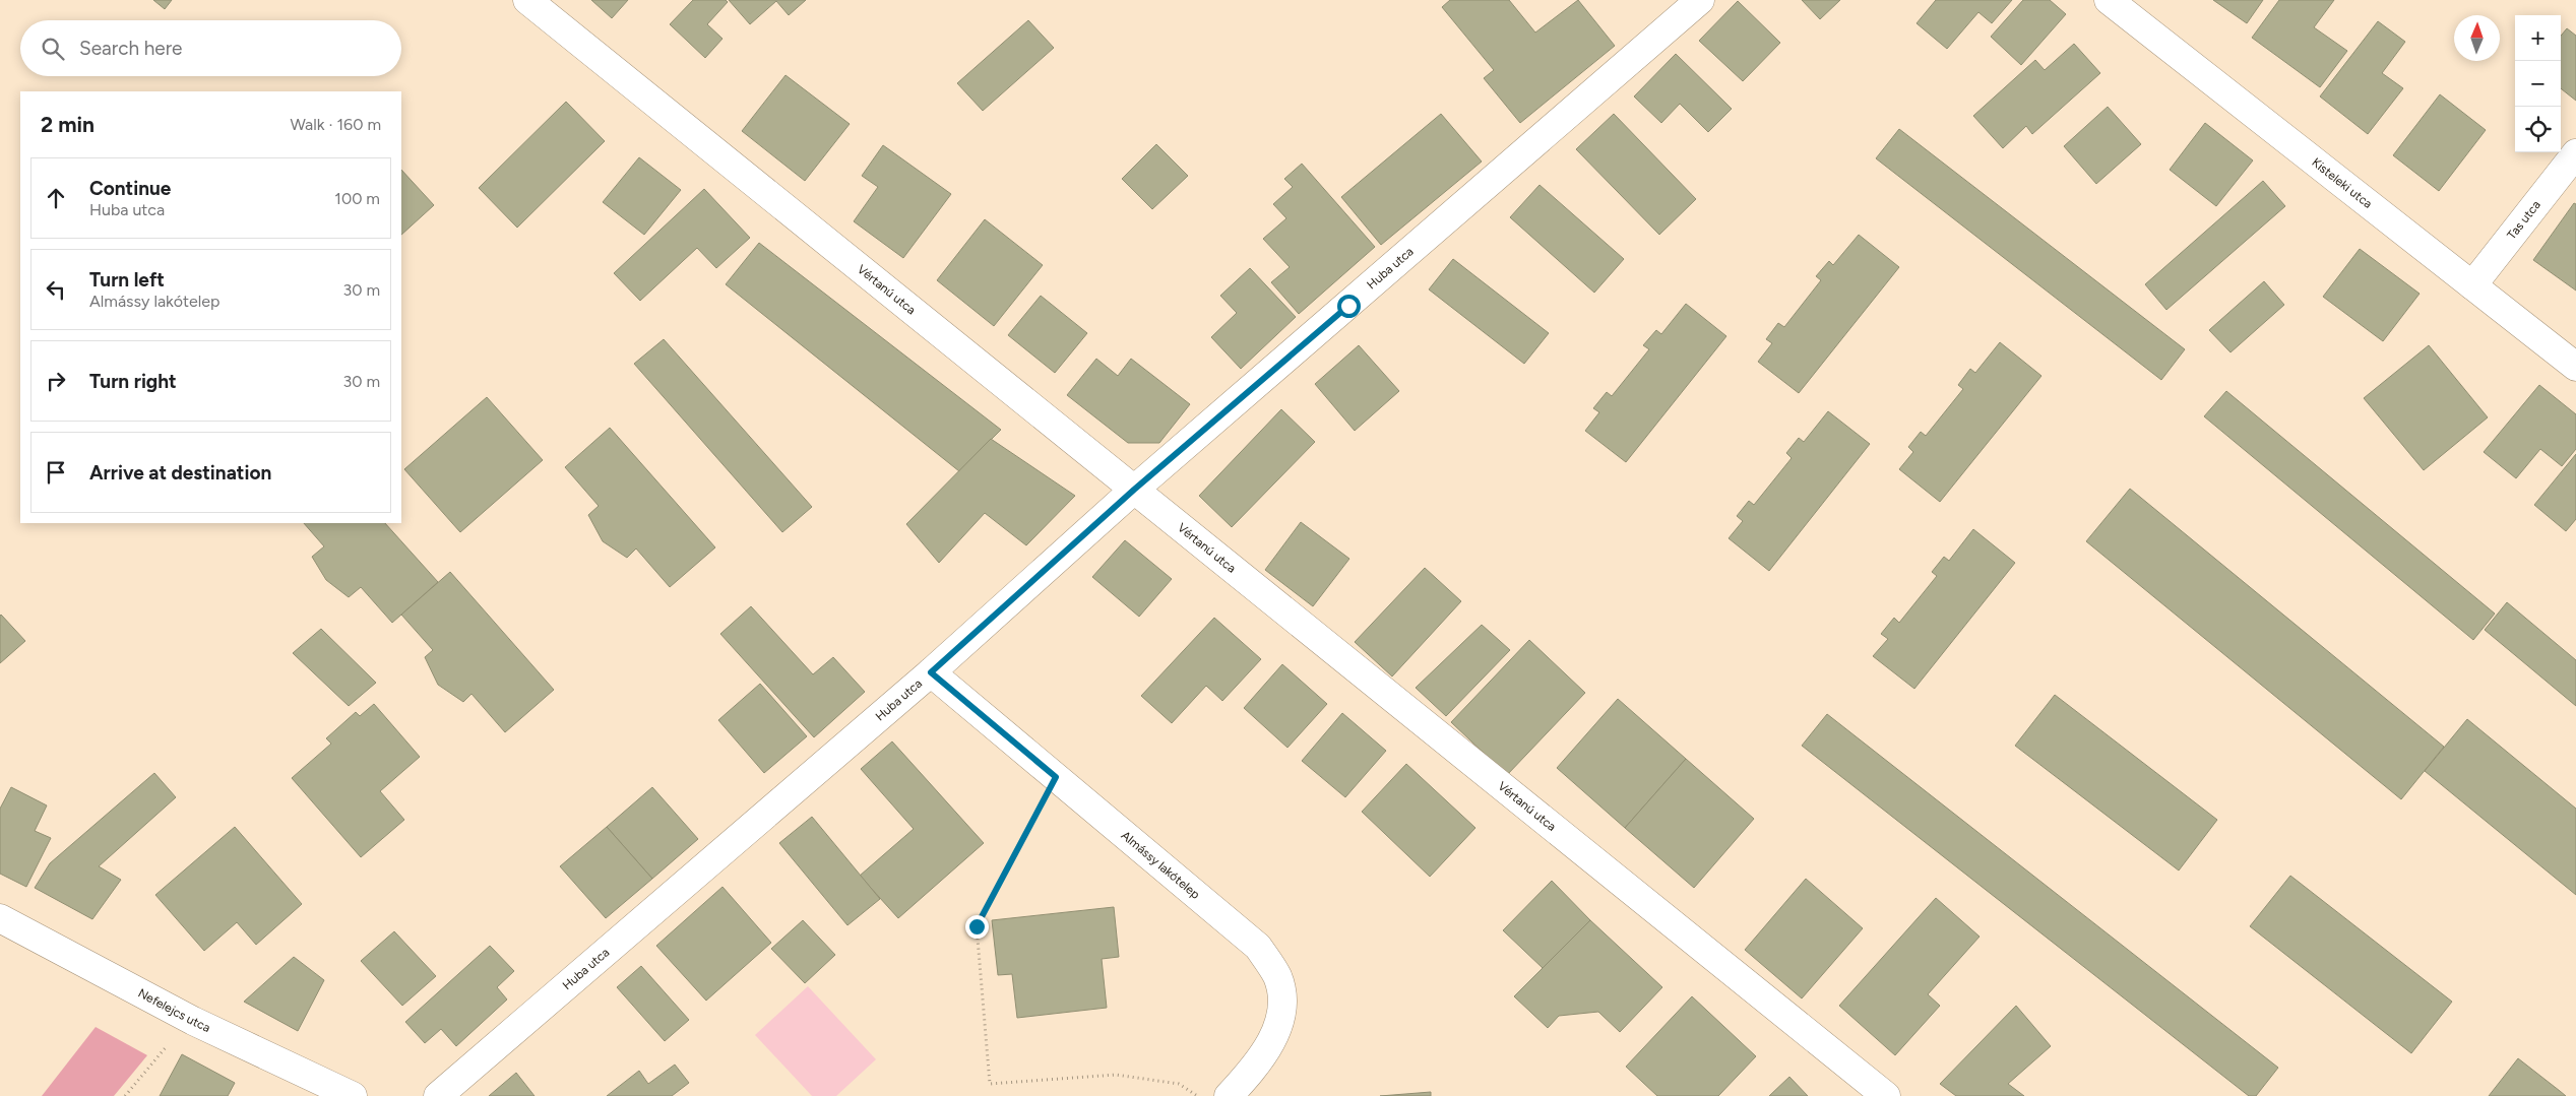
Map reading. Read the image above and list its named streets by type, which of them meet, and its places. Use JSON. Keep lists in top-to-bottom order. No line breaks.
{"streets":{"street":["Kisteleki utca","Tas utca","Huba utca","Vértanú utca","Almássy lakótelep","Nefelejcs utca"]},"crossings":[["Kisteleki utca","Tas utca"],["Huba utca","Vértanú utca"],["Huba utca","Almássy lakótelep"]],"north":"top","page":{"map_buttons":["+","−"],"search":"Search here","heading":["2 min","Walk · 160 m"],"list":[["Continue","Huba utca","100 m"],["Turn left","Almássy lakótelep","30 m"],["Turn right","30 m"],"Arrive at destination"]}}
